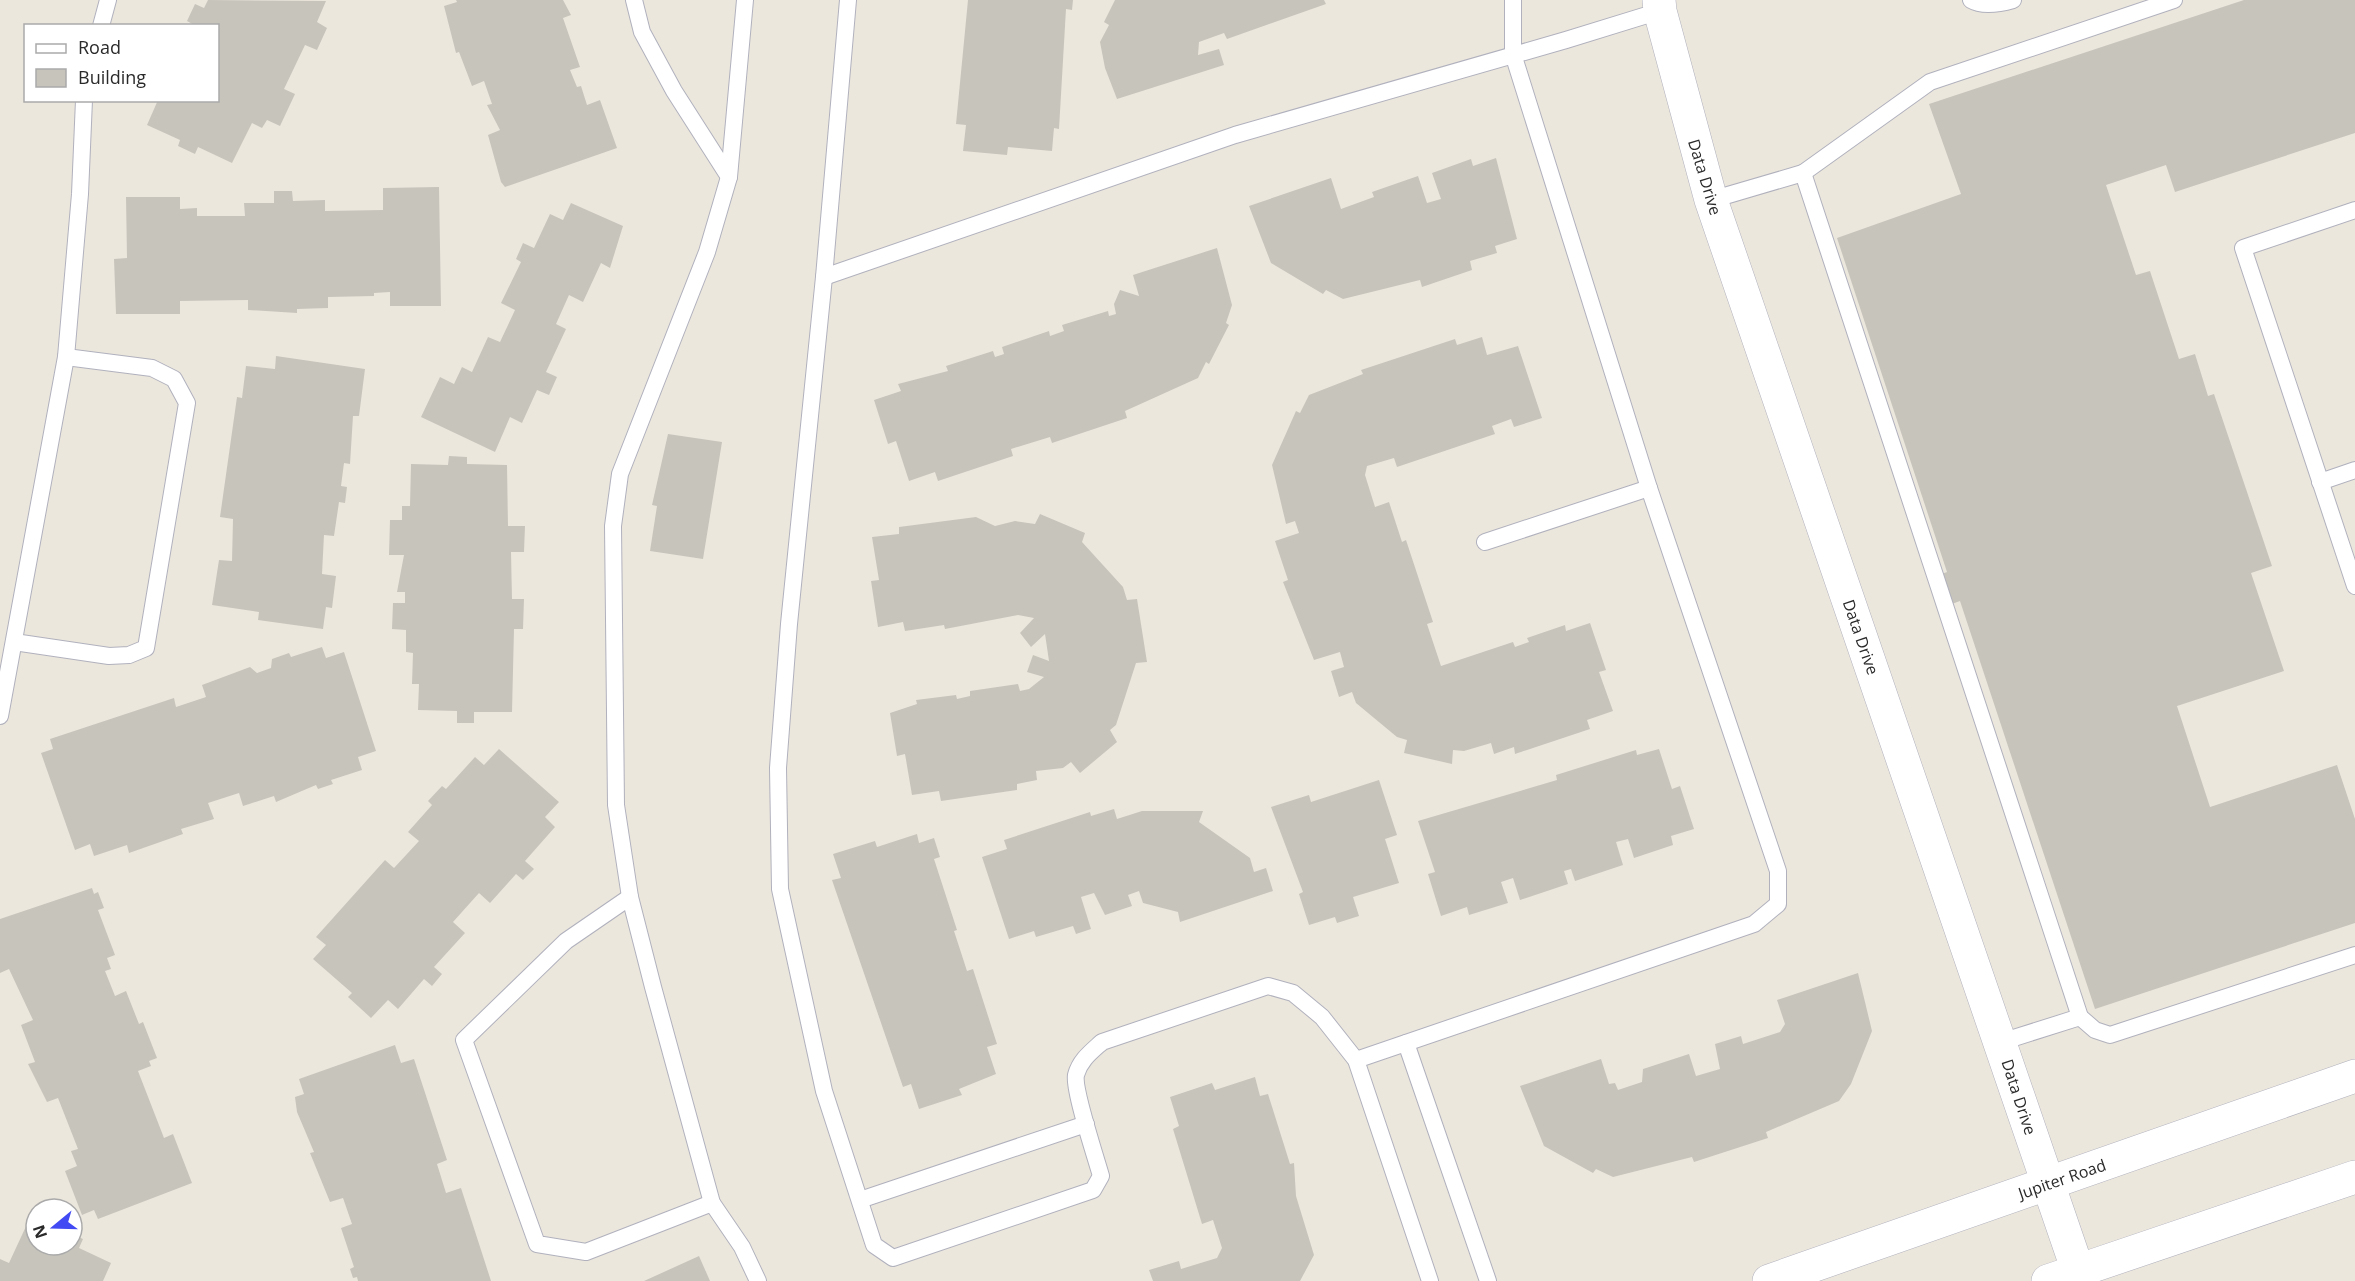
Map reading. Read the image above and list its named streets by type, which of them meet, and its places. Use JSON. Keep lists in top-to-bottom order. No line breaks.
{"streets":{"street":["Data Drive","Jupiter Road"]},"crossings":[["Data Drive","Jupiter Road"]],"legend":["Road","Building"],"north":"left"}
